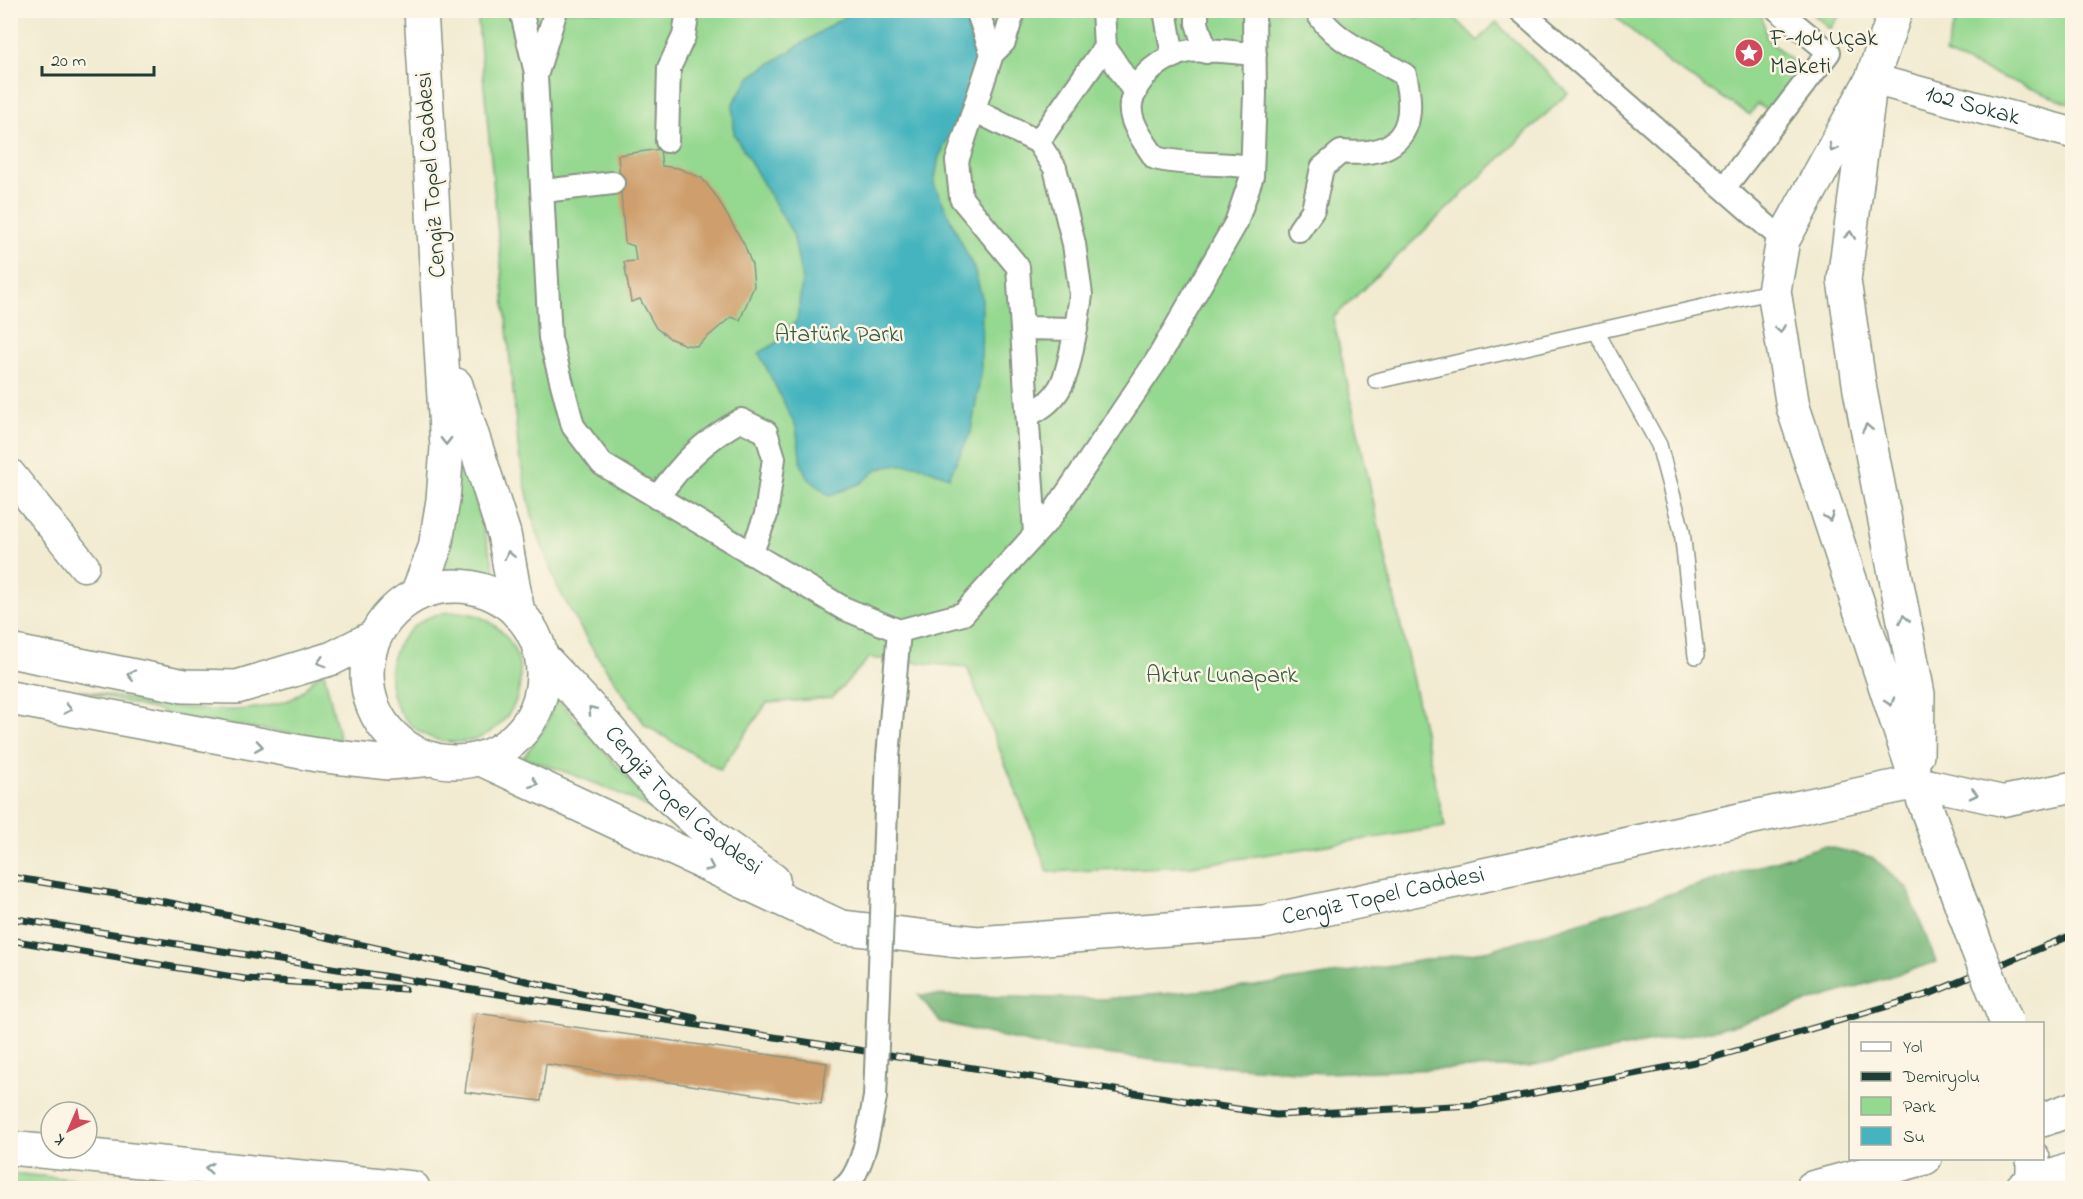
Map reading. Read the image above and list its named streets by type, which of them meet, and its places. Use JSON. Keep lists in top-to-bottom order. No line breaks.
{"streets":{"main road":["Cengiz Topel Caddesi"],"street":["102 Sokak"]},"parks":["Atatürk Parkı","Aktur Lunapark"],"places":{"place":["F-104 Uçak Maketi"]},"legend":["Yol","Demiryolu","Park","Su"],"scale_bar":"20 m","north":"bottom left"}
